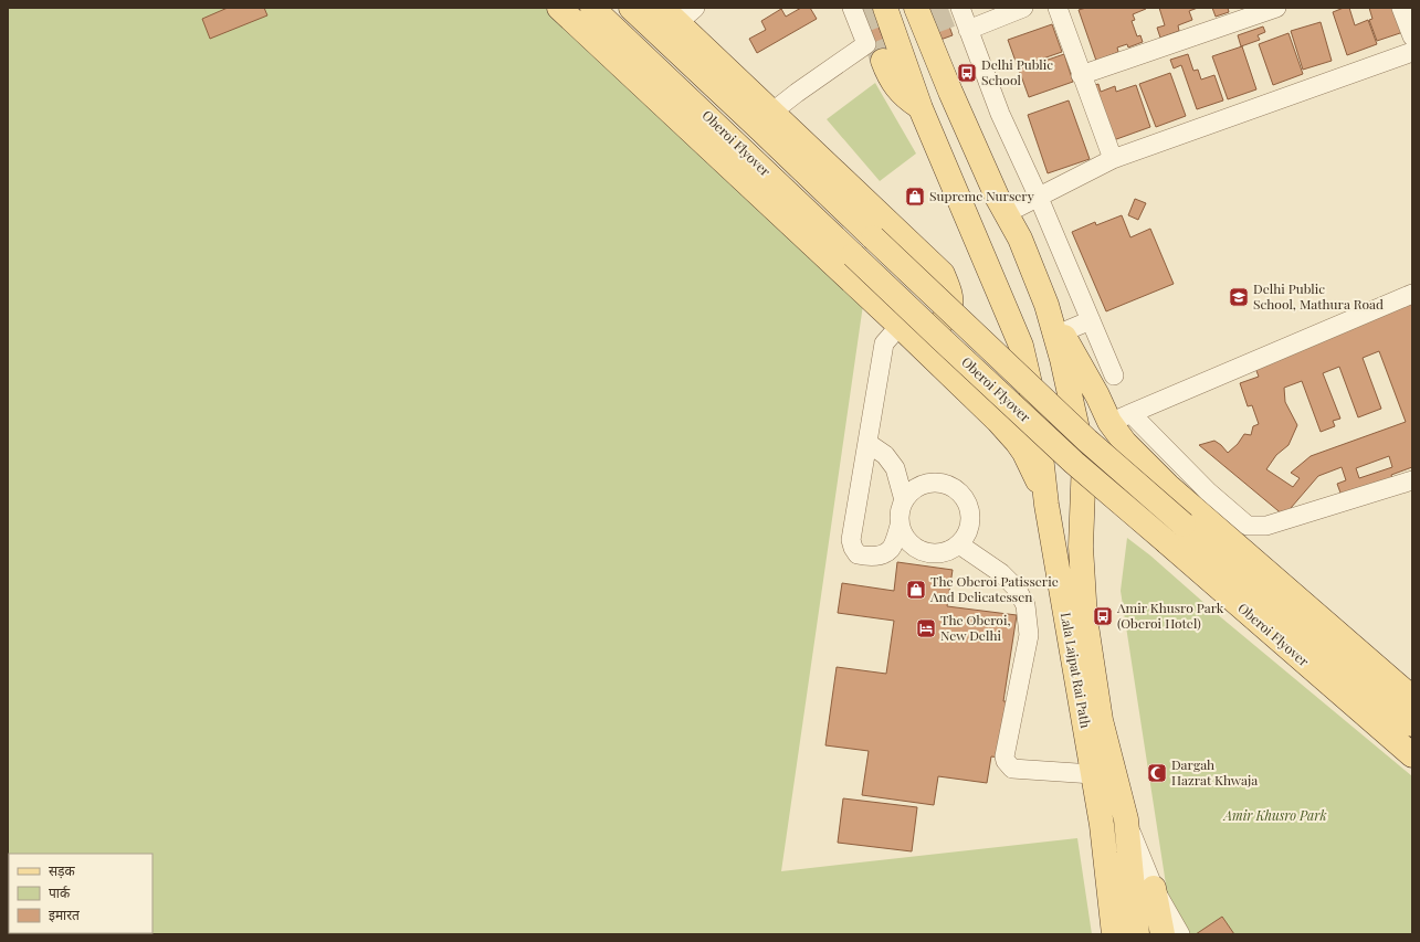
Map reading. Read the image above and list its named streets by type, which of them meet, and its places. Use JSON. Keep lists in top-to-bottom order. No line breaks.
{"streets":{"main road":["Oberoi Flyover","Lala Lajpat Rai Path"]},"parks":["Amir Khusro Park"],"places":{"bus stop":["Delhi Public School","Amir Khusro Park (Oberoi Hotel)"],"shop":["Supreme Nursery","The Oberoi Patisserie And Delicatessen"],"school or university":["Delhi Public School, Mathura Road"],"hotel":["The Oberoi, New Delhi"],"mosque":["Dargah Hazrat Khwaja"]},"legend":["सड़क","पार्क","इमारत"]}
